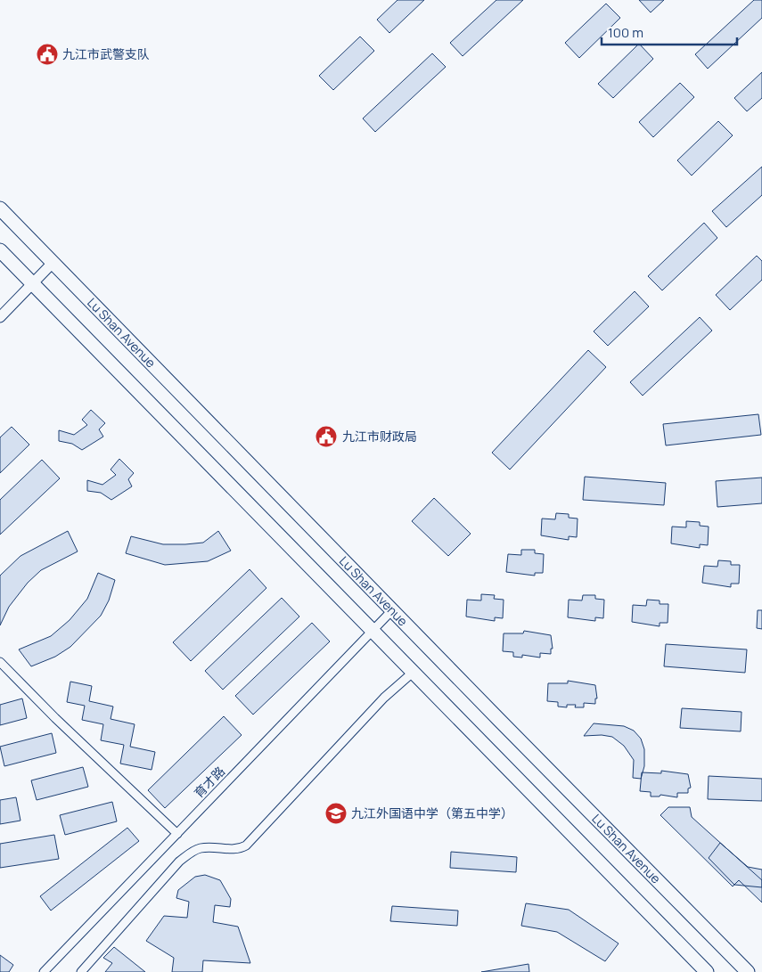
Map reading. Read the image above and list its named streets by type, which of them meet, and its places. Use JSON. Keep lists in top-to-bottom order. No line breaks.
{"streets":{"highway":["Lu Shan Avenue"],"street":["育才路"]},"crossings":[["Lu Shan Avenue","育才路"]],"places":{"public building":["九江市武警支队","九江市财政局"],"school or university":["九江外国语中学（第五中学）"]},"scale_bar":"100 m"}
